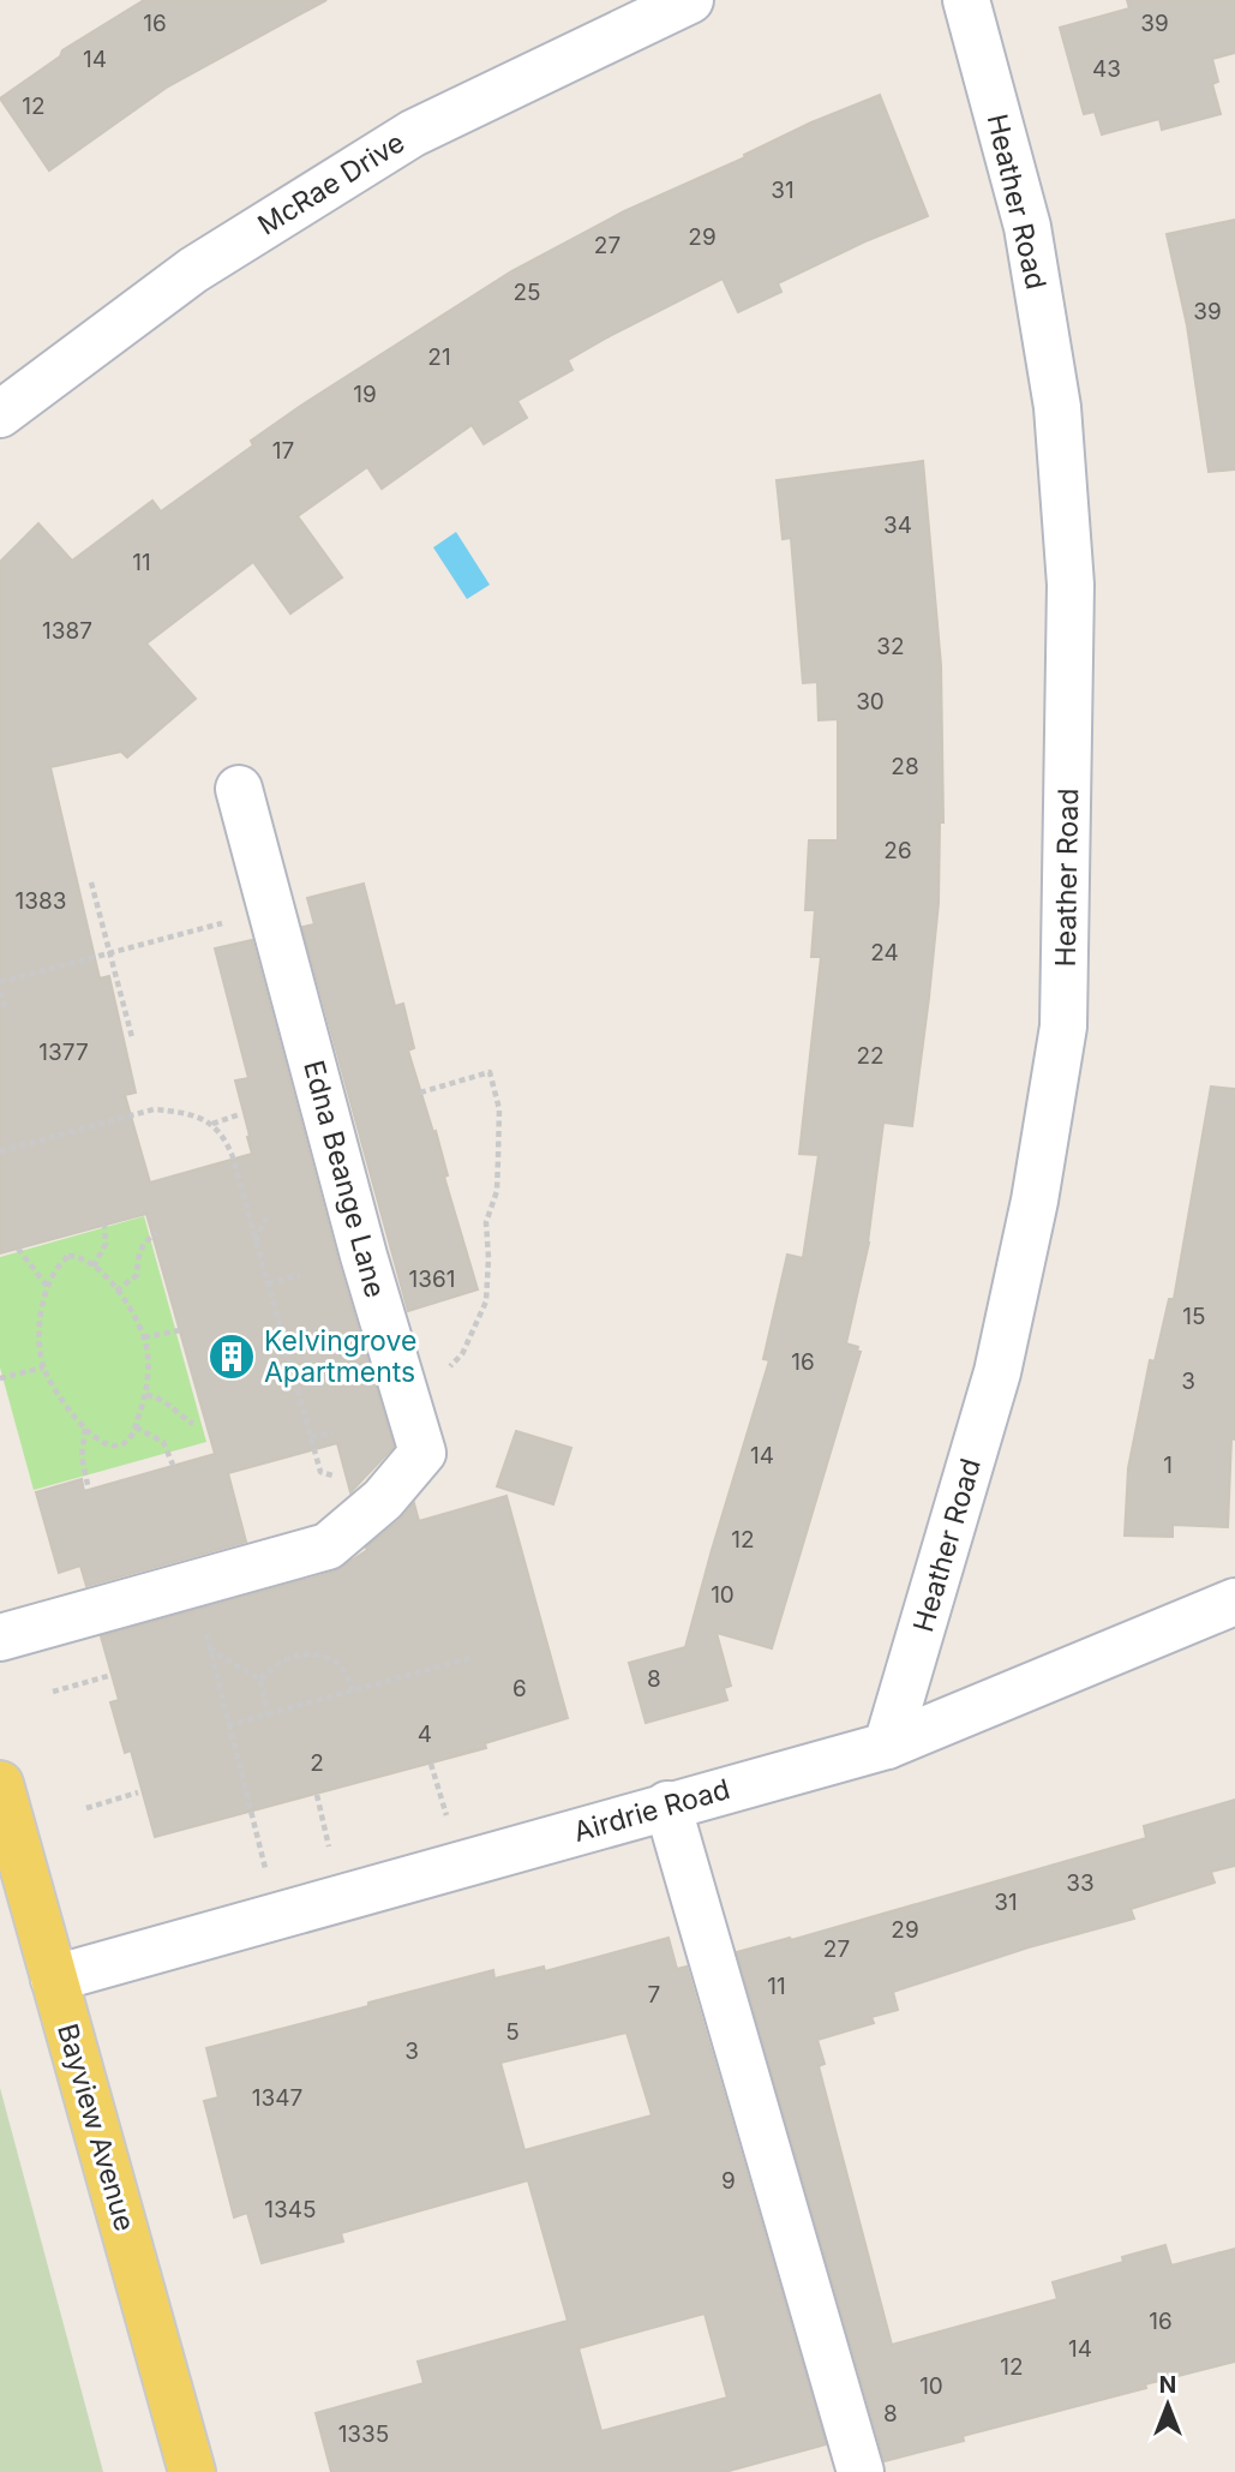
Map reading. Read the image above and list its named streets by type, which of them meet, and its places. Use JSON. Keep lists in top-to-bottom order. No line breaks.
{"streets":{"main road":["Bayview Avenue"],"street":["McRae Drive","Heather Road","Edna Beange Lane","Airdrie Road"]},"crossings":[["Heather Road","Airdrie Road"],["Airdrie Road","Bayview Avenue"]],"places":{"building":["Kelvingrove Apartments"]},"house_numbers":["16","39","14","43","12","31","29","27","25","39","21","19","17","34","11","1387","32","30","28","26","1383","24","1377","22","1361","15","16","3","14","1","12","10","8","6","4","2","33","31","29","27","11","7","5","3","1347","9","1345","16","14","12","10","8","1335"],"north":"top"}
